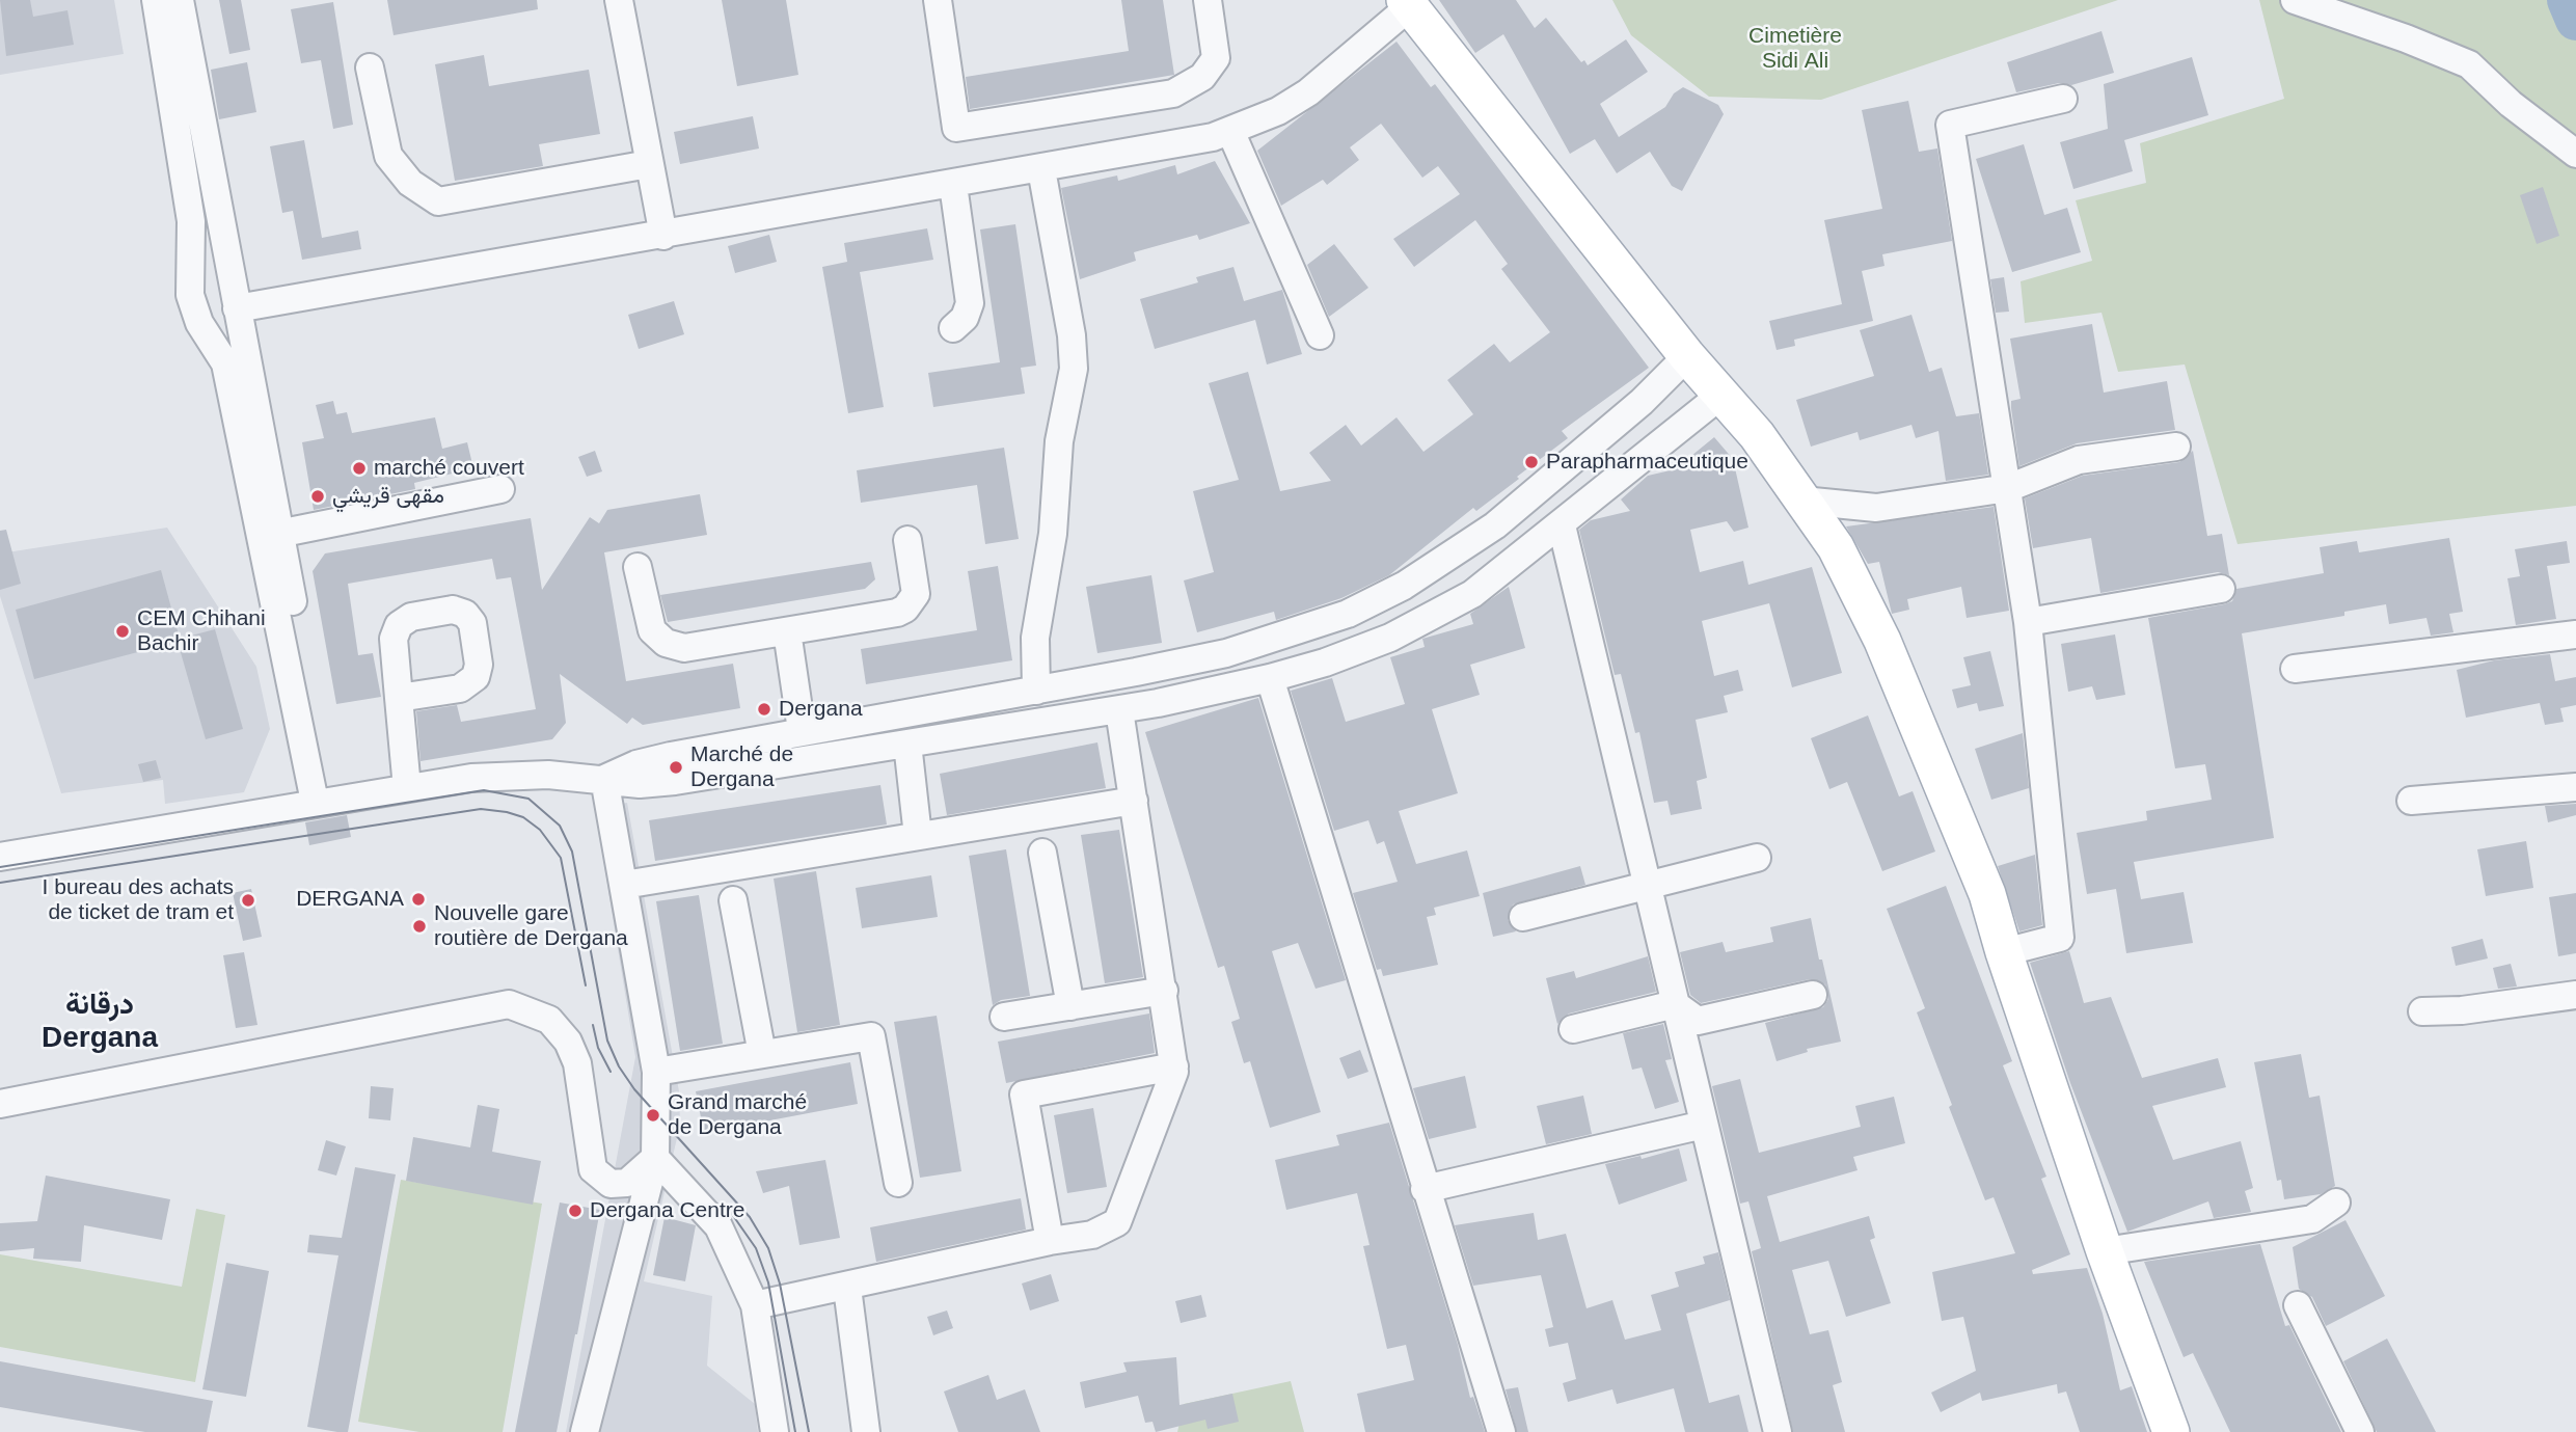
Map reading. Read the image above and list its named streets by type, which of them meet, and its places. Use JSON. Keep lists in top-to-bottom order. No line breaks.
{"districts":["درقانة Dergana"],"parks":["Cimetière Sidi Ali"],"places":["Parapharmaceutique","marché couvert","مقهى قريشي","CEM Chihani Bachir","Dergana","Marché de Dergana","DERGANA","I bureau des achats de ticket de tram et","Nouvelle gare routière de Dergana","Grand marché de Dergana","Dergana Centre"]}
